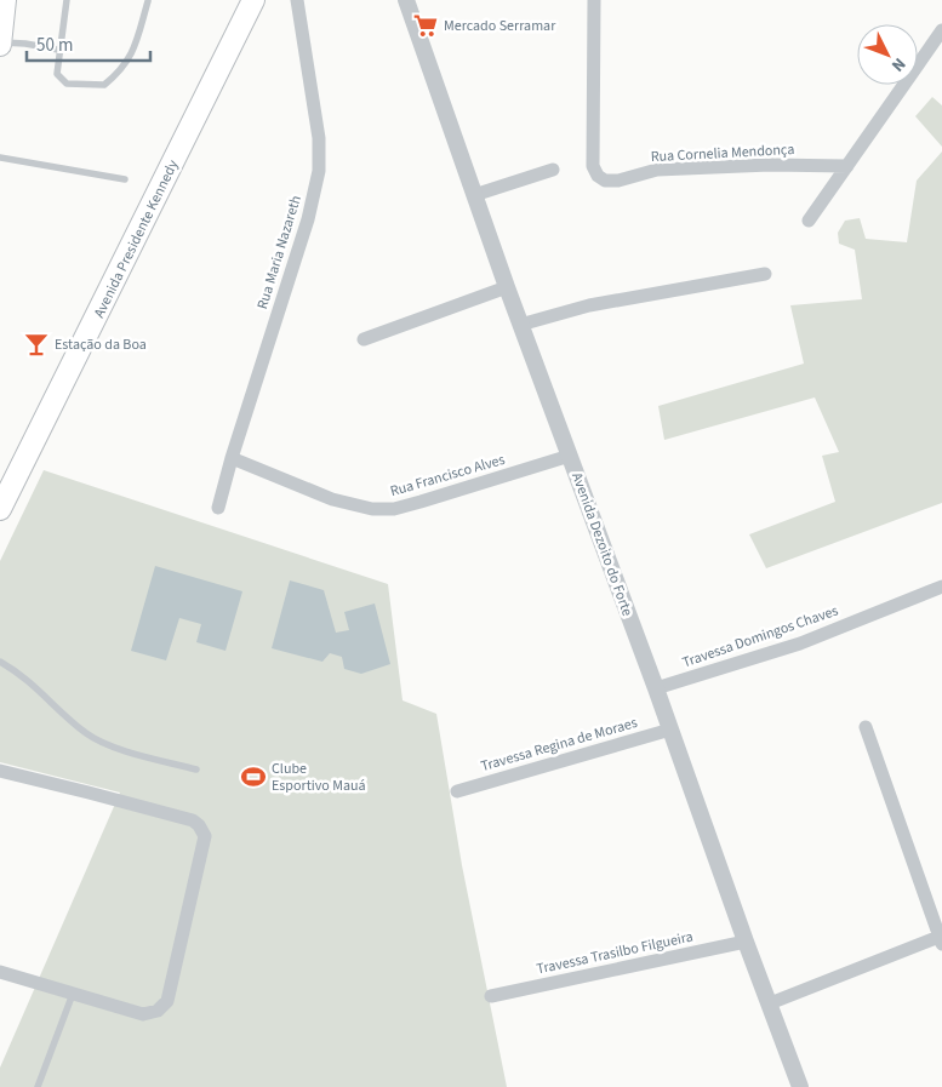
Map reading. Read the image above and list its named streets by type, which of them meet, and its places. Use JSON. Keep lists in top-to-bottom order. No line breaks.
{"streets":{"main road":["Avenida Presidente Kennedy"],"street":["Rua Cornelia Mendonça","Rua Maria Nazareth","Rua Francisco Alves","Avenida Dezoito do Forte","Travessa Domingos Chaves","Travessa Regina de Moraes","Travessa Trasilbo Filgueira"]},"crossings":[["Rua Maria Nazareth","Rua Francisco Alves"],["Rua Francisco Alves","Avenida Dezoito do Forte"],["Avenida Dezoito do Forte","Travessa Domingos Chaves"],["Avenida Dezoito do Forte","Travessa Regina de Moraes"],["Avenida Dezoito do Forte","Travessa Trasilbo Filgueira"]],"places":{"supermarket":["Mercado Serramar"],"bar":["Estação da Boa"],"sports":["Clube Esportivo Mauá"]},"scale_bar":"50 m","north":"bottom right"}
